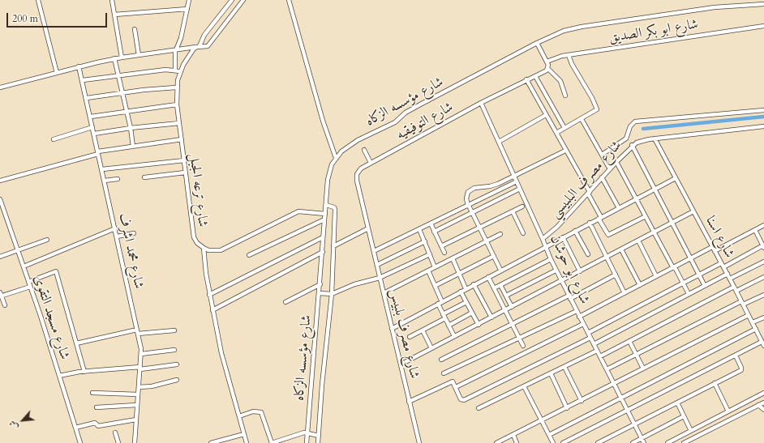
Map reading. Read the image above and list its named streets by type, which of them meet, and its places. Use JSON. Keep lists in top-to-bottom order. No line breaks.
{"streets":{"street":["شارع ابو بكر الصديق","شارع مؤسسه الزكاه","شارع التوفيقيه","شارع مصرف البلبيسي","شارع ترعه الجبل","شارع اسنا","شارع محمد اشرف","شارع ابو حوشان","شارع مسجد التقوى","شارع مصرف بلبيس"]},"crossings":[["شارع التوفيقيه","شارع ابو حوشان"],["شارع التوفيقيه","شارع مصرف بلبيس"],["شارع مصرف البلبيسي","شارع اسنا"],["شارع مصرف البلبيسي","شارع ابو حوشان"]],"scale_bar":"200 m","north":"bottom left"}
